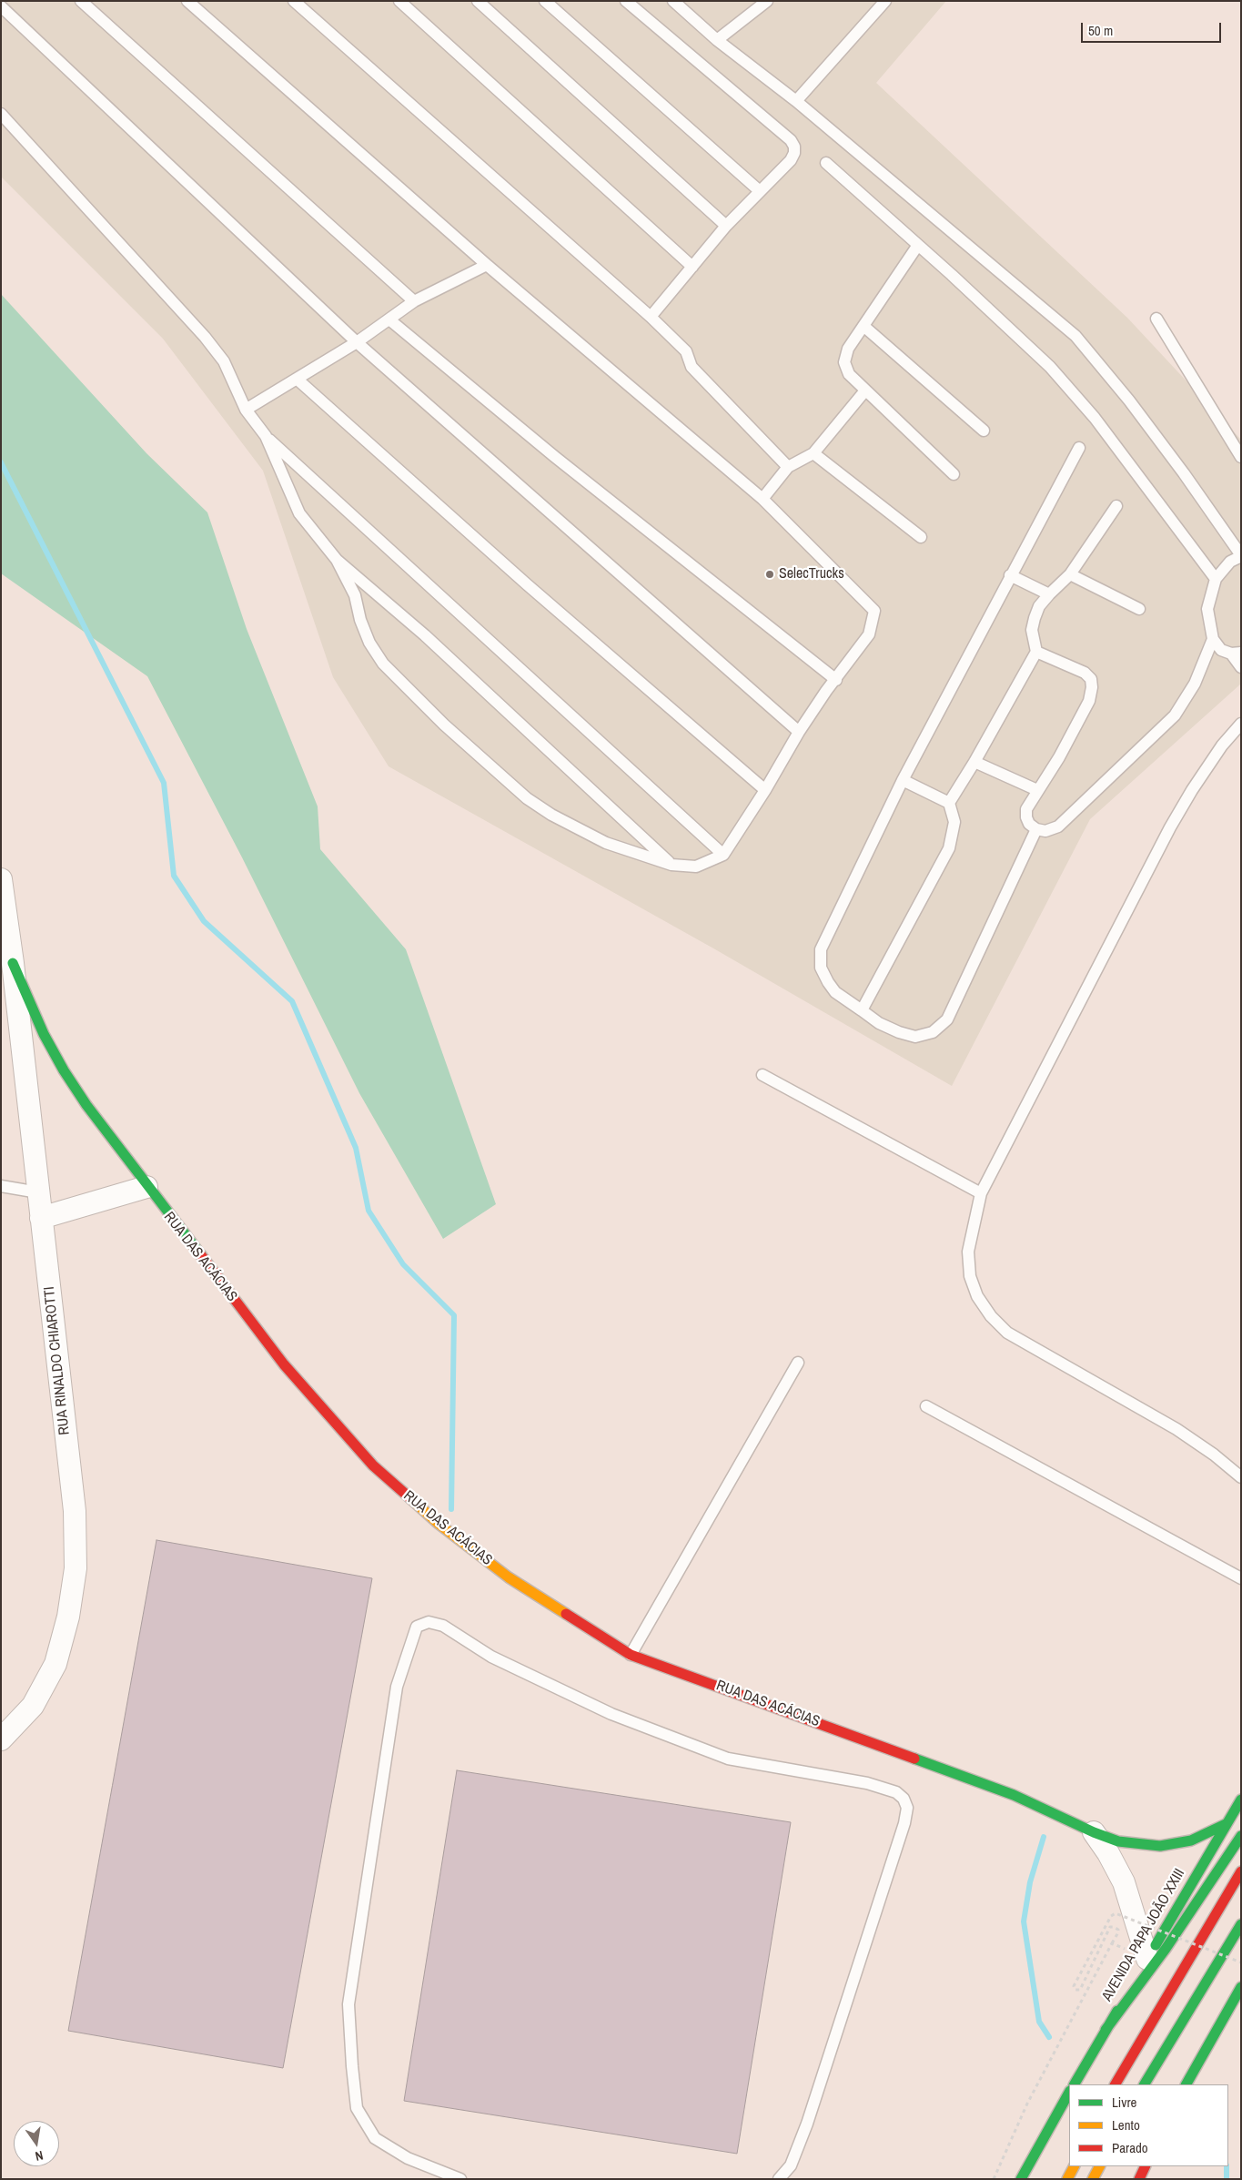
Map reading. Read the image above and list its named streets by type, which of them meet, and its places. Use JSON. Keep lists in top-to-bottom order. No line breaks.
{"streets":{"main road":["RUA DAS ACÁCIAS","AVENIDA PAPA JOÃO XXIII"],"street":["RUA RINALDO CHIAROTTI"]},"crossings":[["RUA DAS ACÁCIAS","RUA RINALDO CHIAROTTI"],["RUA DAS ACÁCIAS","AVENIDA PAPA JOÃO XXIII"]],"places":["SelecTrucks"],"legend":["Livre","Lento","Parado"],"scale_bar":"50 m","north":"bottom"}
